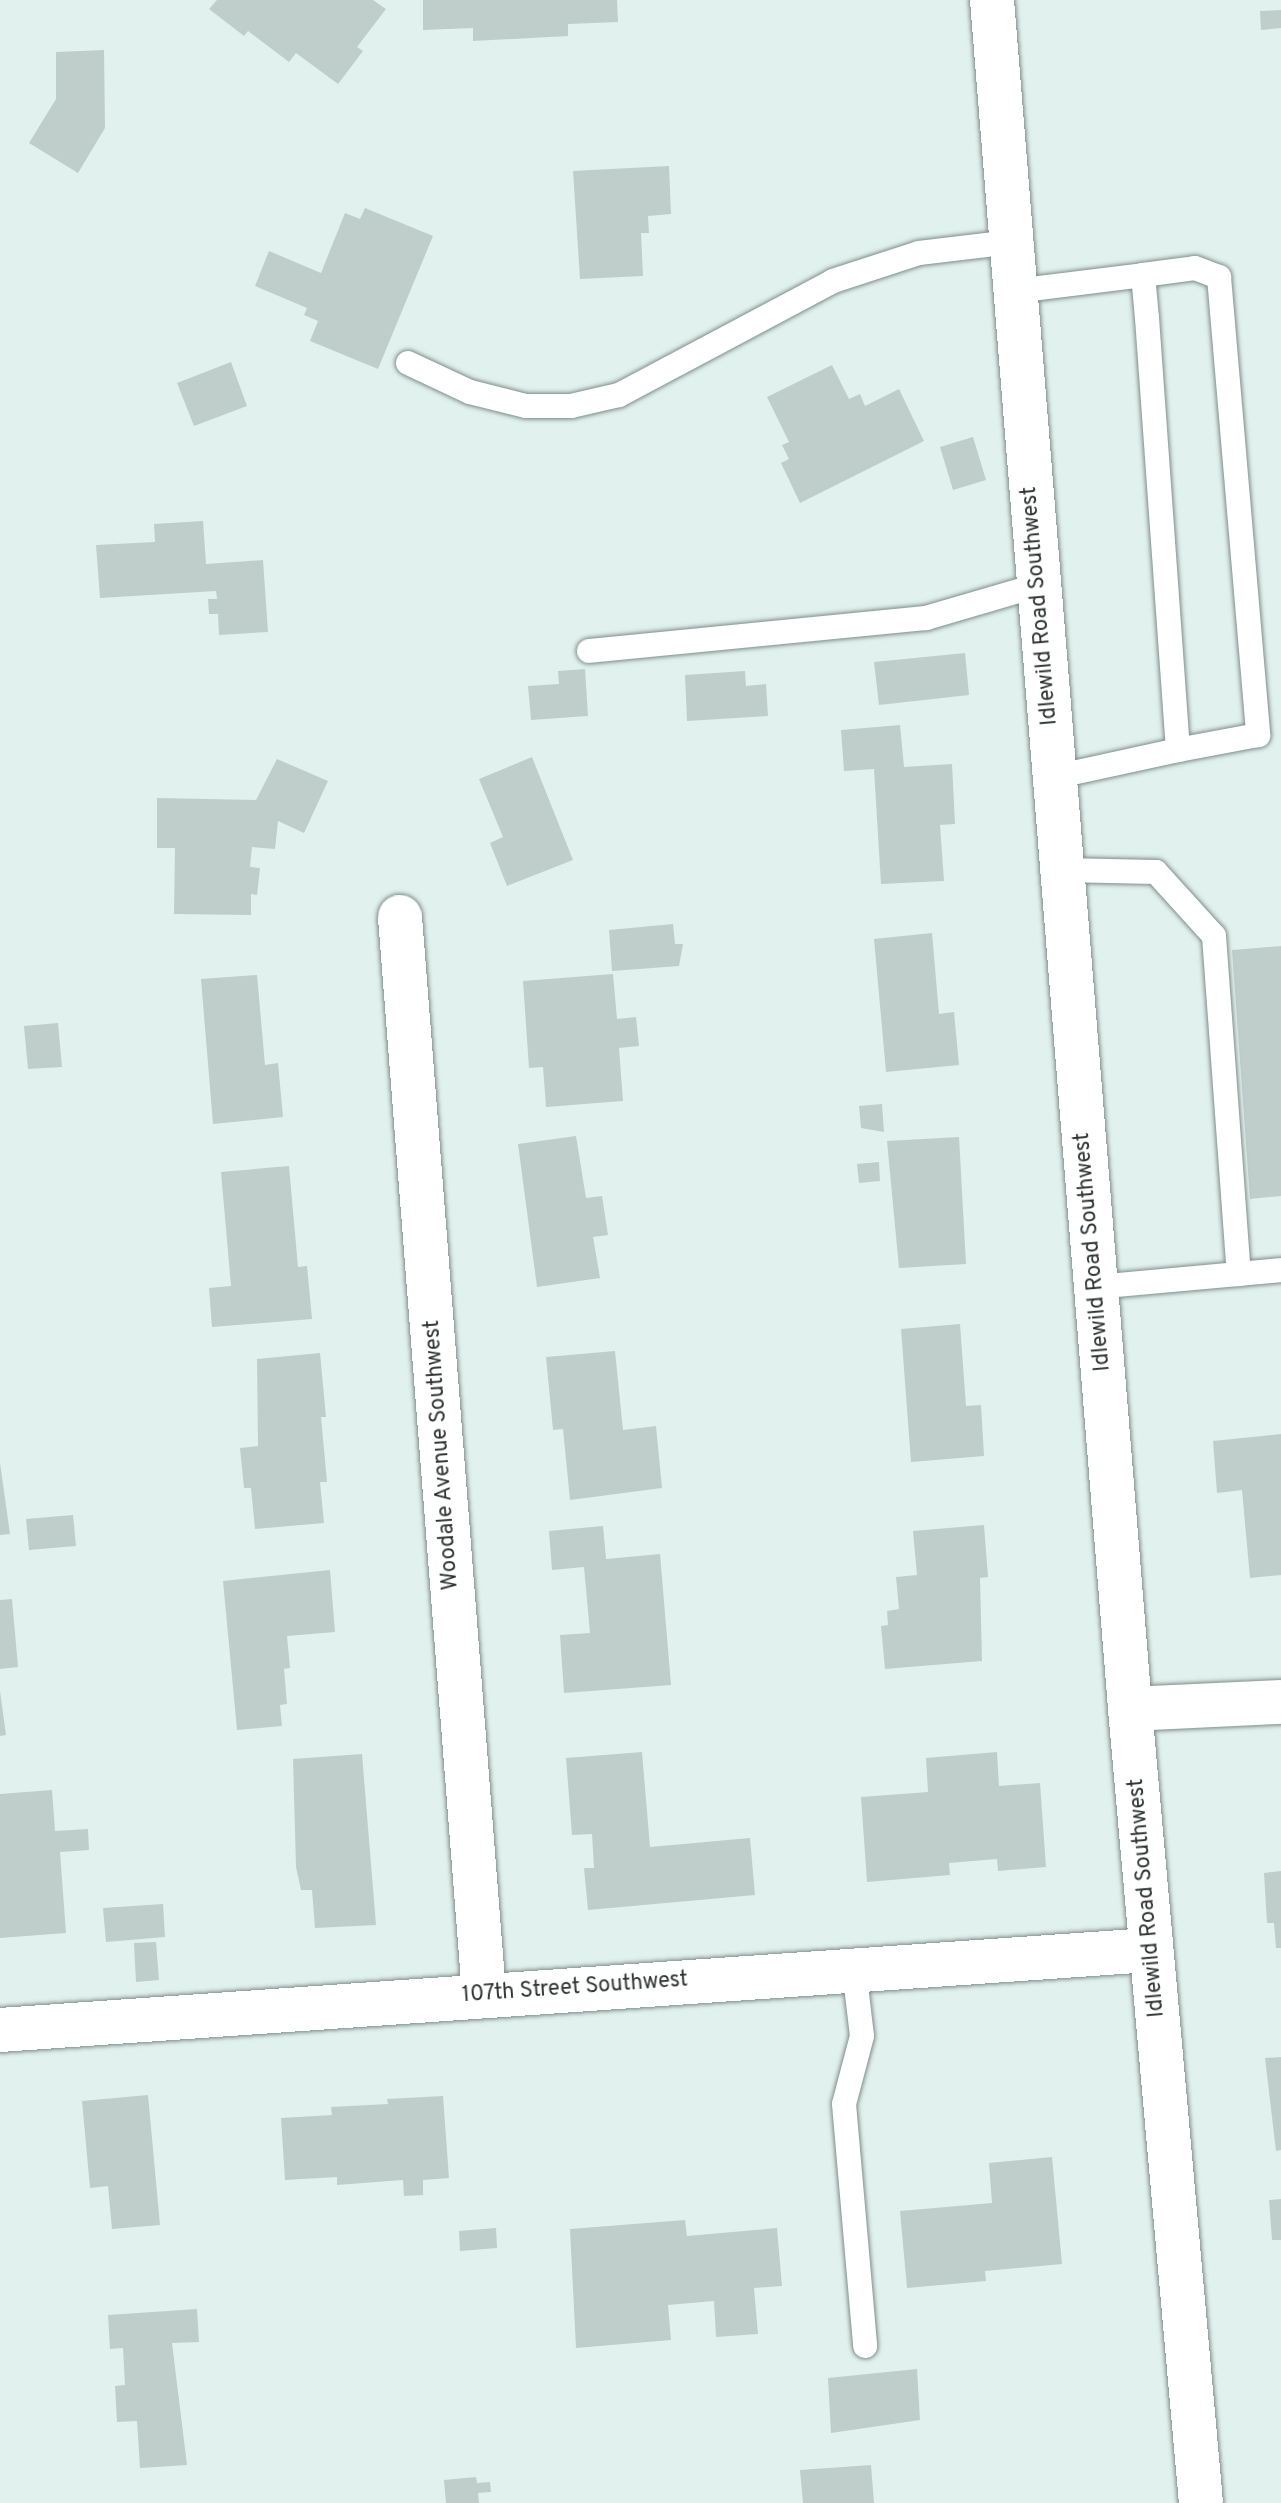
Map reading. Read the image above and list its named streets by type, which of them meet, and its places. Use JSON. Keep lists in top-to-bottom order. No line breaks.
{"streets":{"street":["Idlewild Road Southwest","Woodale Avenue Southwest","107th Street Southwest"]},"crossings":[["Idlewild Road Southwest","107th Street Southwest"],["Woodale Avenue Southwest","107th Street Southwest"]]}
